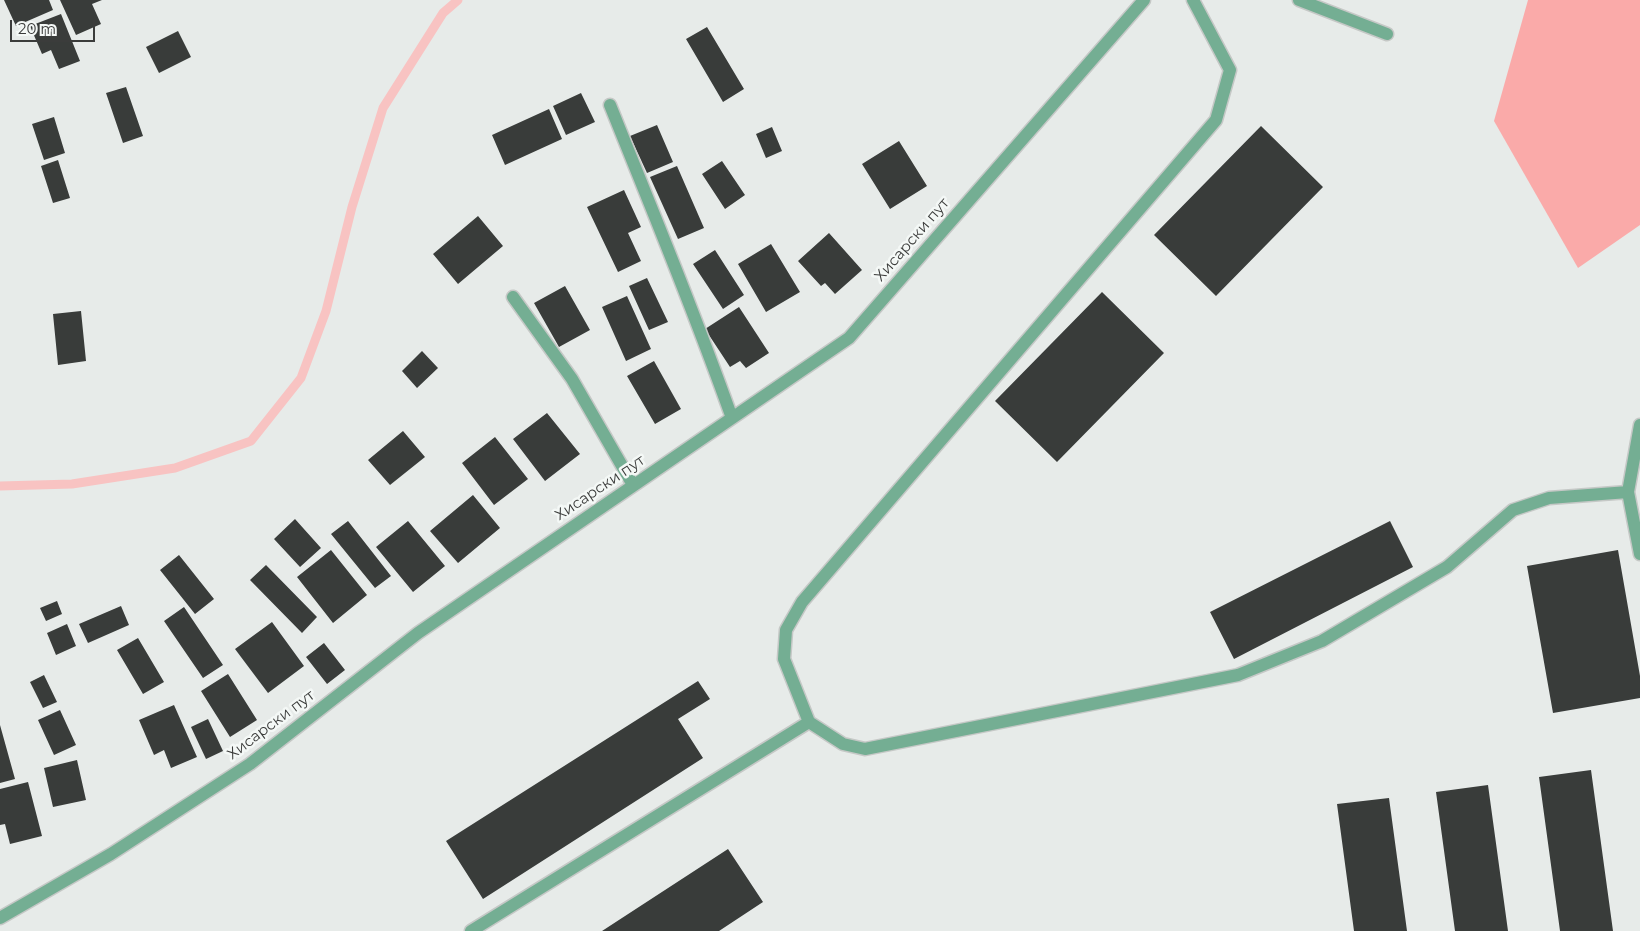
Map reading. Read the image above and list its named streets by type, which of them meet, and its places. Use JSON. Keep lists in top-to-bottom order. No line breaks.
{"streets":{"street":["Хисарски пут"]},"scale_bar":"20 m"}
